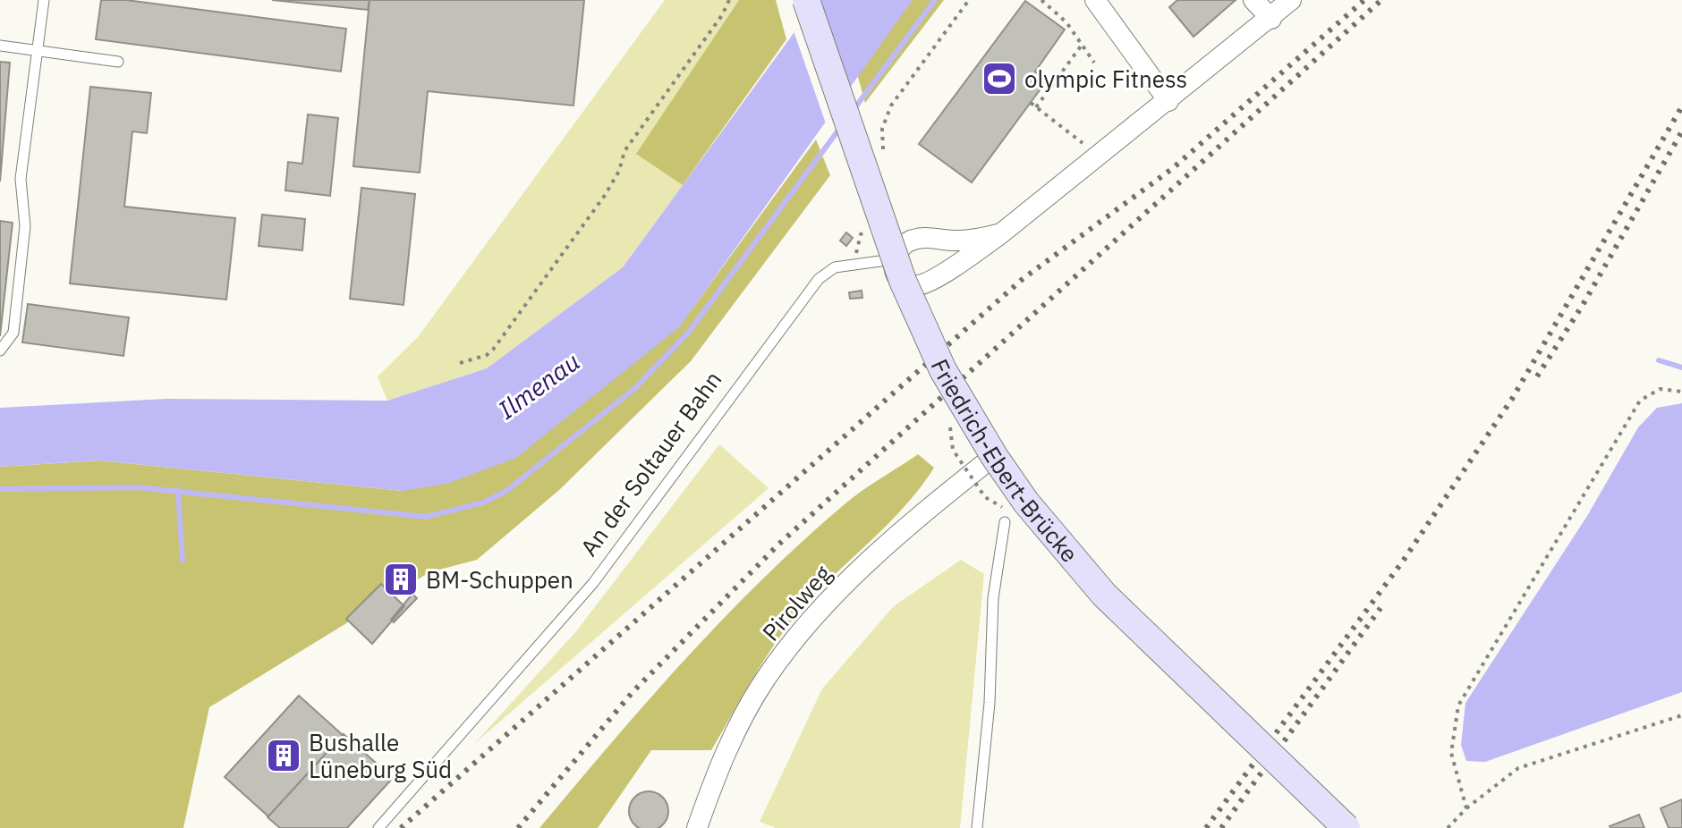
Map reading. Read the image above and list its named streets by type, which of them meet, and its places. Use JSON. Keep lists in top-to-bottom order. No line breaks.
{"streets":{"main road":["Friedrich-Ebert-Brücke"],"street":["Pirolweg"],"lane":["An der Soltauer Bahn"]},"crossings":[["Friedrich-Ebert-Brücke","Pirolweg"]],"water":["Ilmenau"],"places":{"sports":["olympic Fitness"],"building":["BM-Schuppen","Bushalle Lüneburg Süd"]}}
